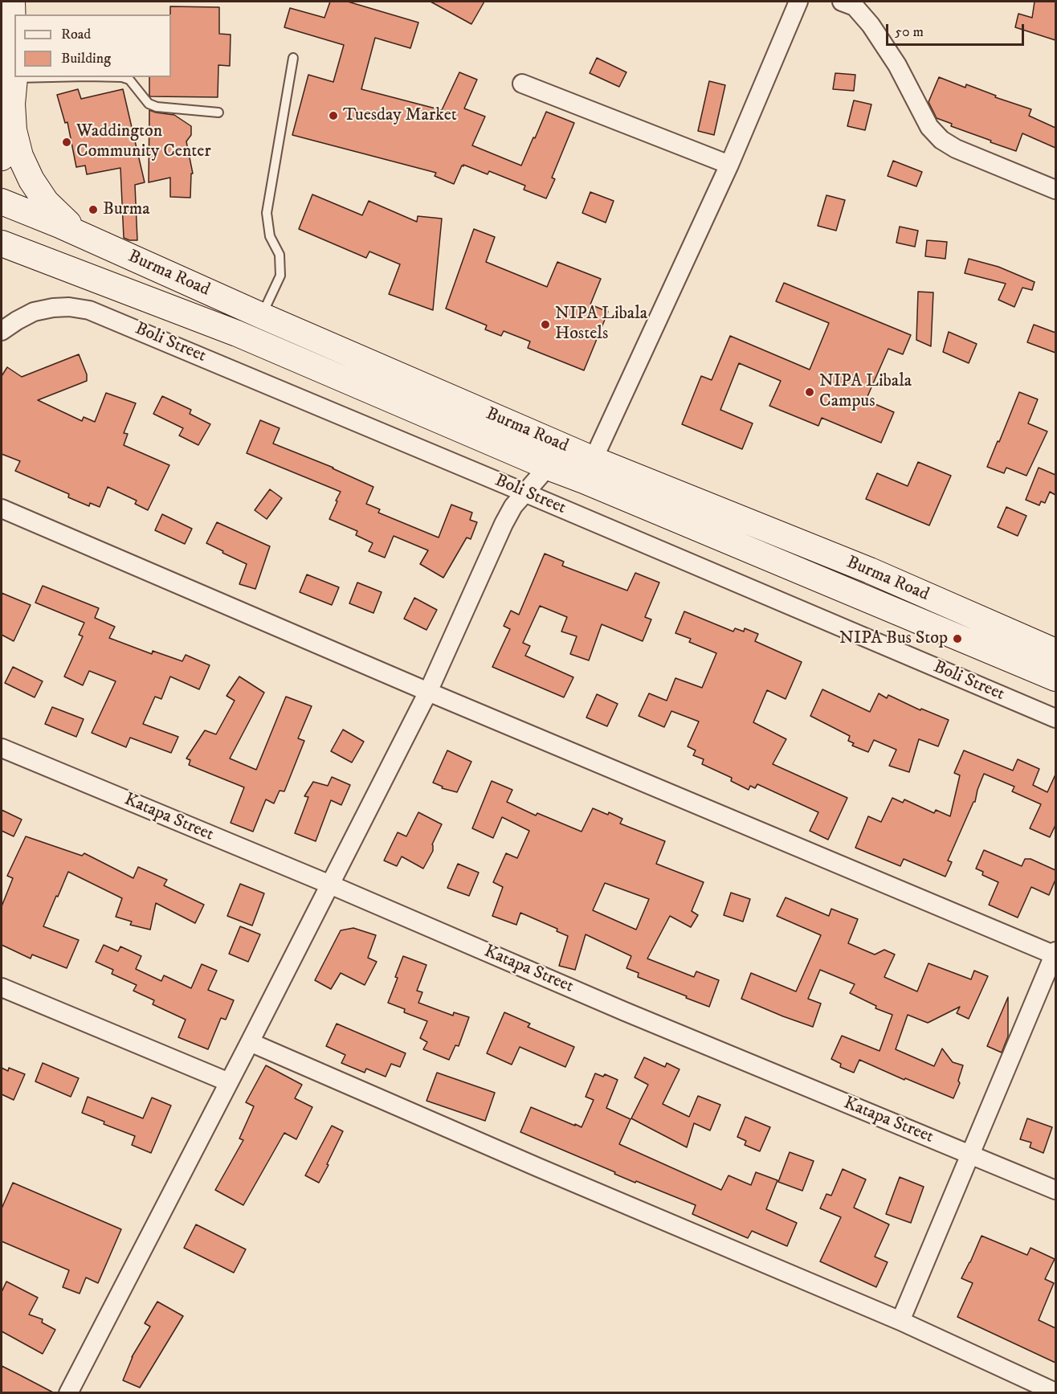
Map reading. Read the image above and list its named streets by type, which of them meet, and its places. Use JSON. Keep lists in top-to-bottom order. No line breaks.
{"streets":{"main road":["Burma Road"],"street":["Boli Street","Katapa Street"]},"places":["Tuesday Market","Waddington Community Center","Burma","NIPA Libala Hostels","NIPA Libala Campus","NIPA Bus Stop"],"legend":["Road","Building"],"scale_bar":"50 m"}
